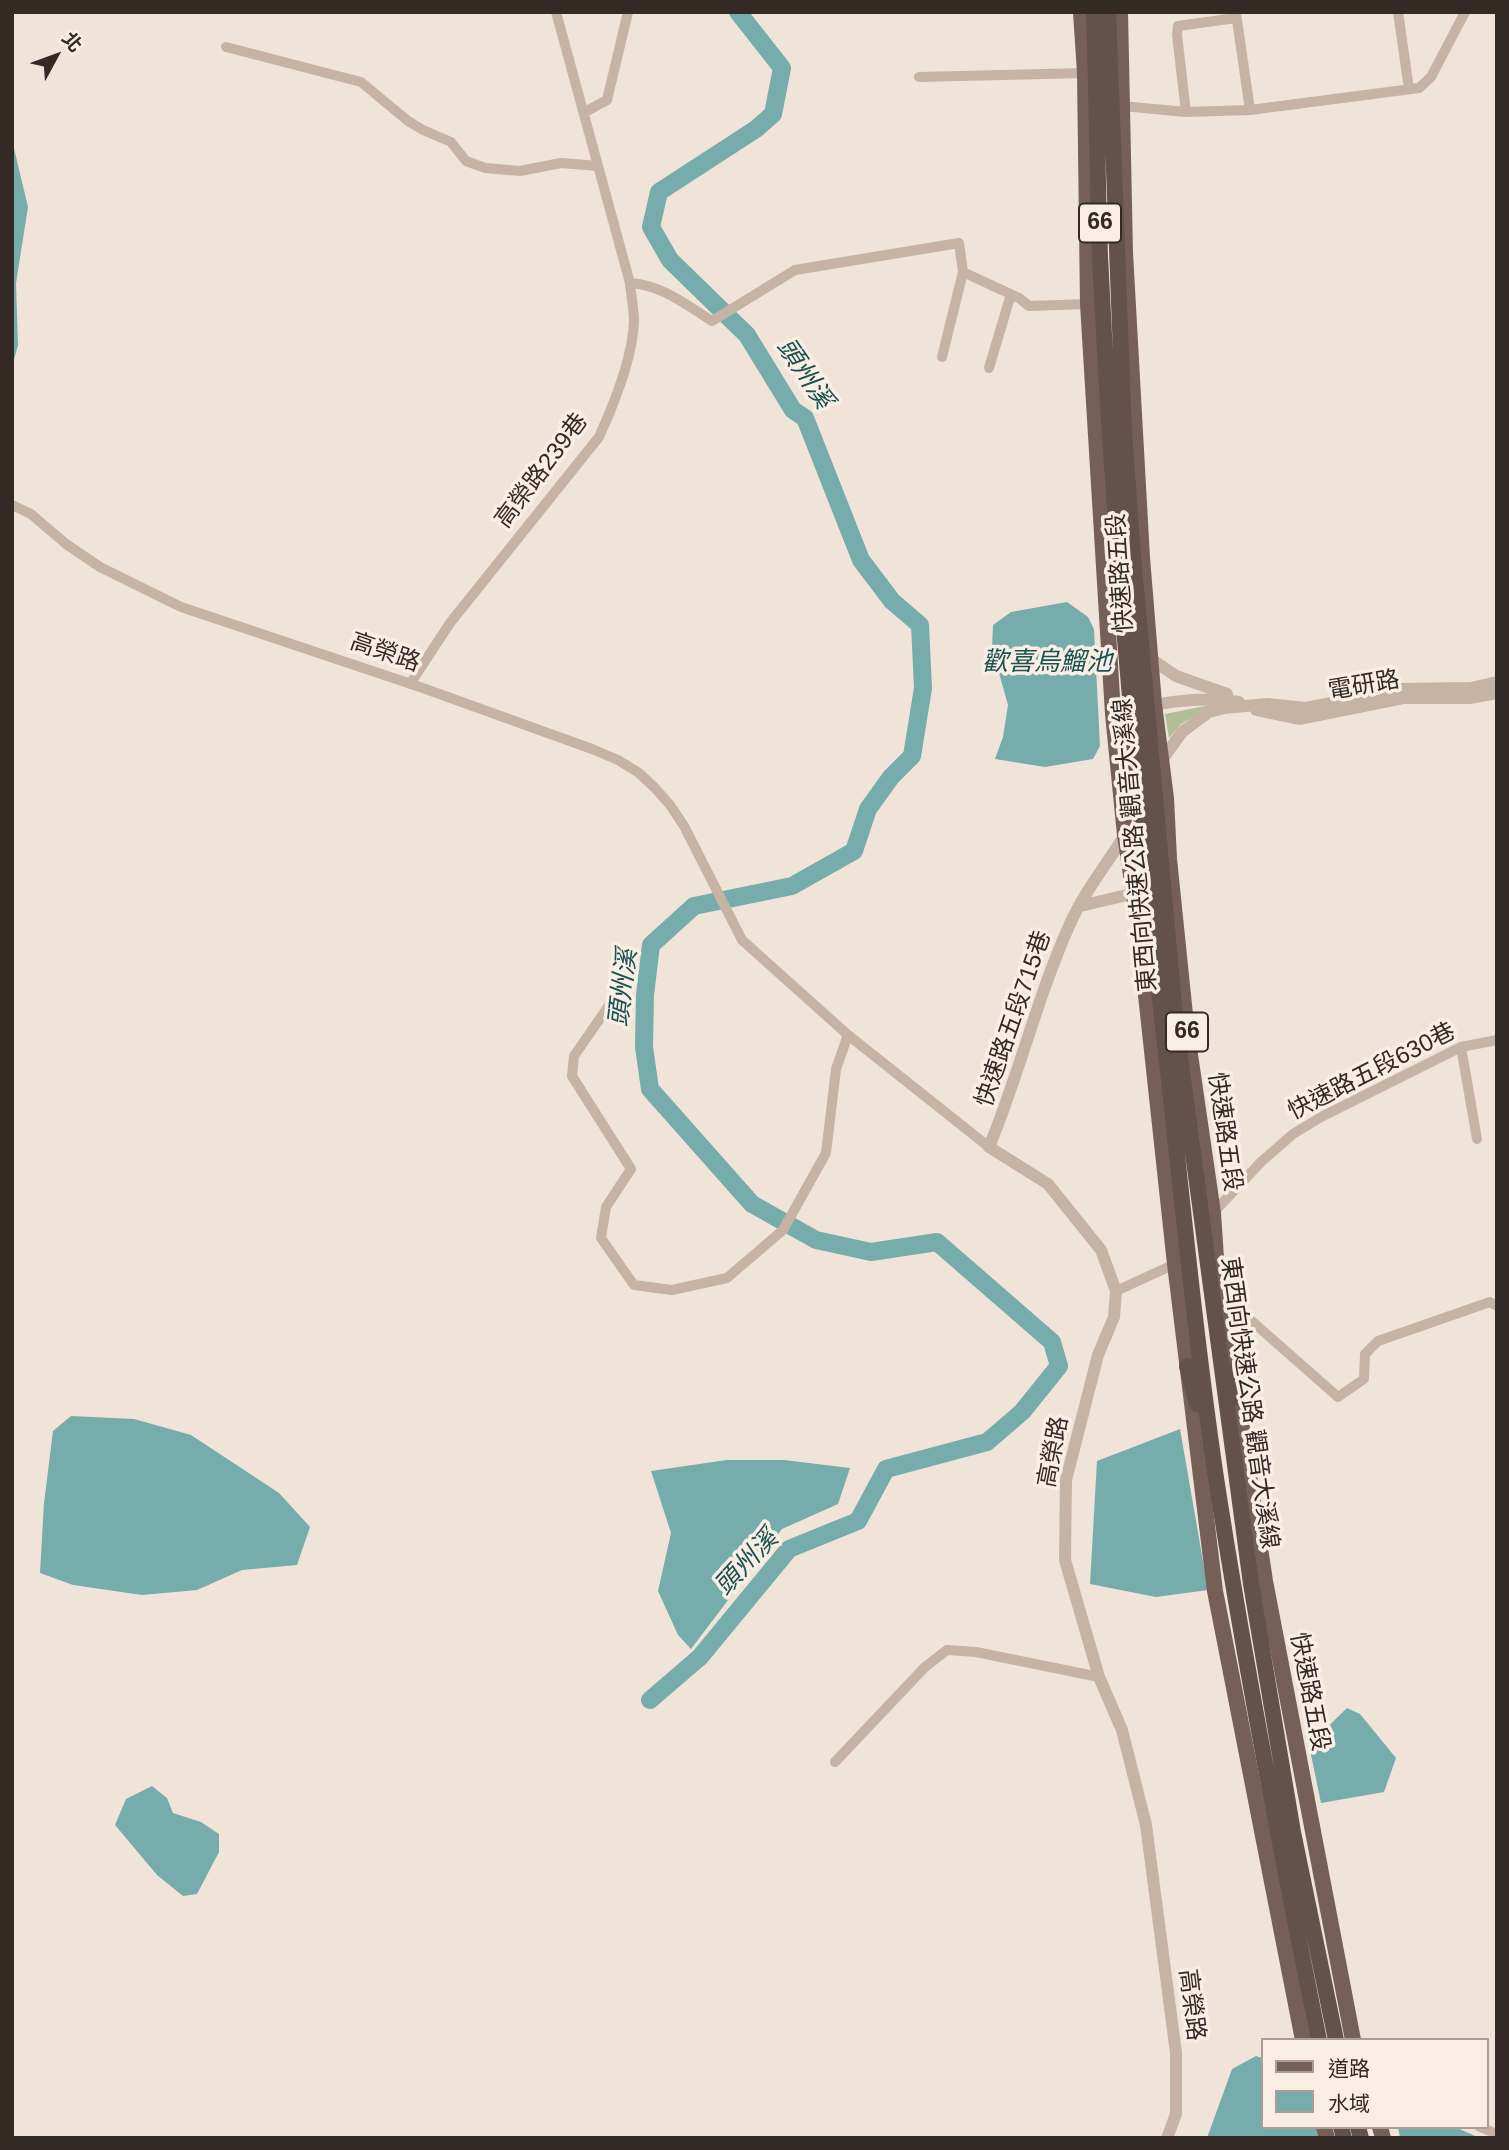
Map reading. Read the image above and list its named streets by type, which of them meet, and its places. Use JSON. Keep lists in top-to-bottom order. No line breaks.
{"streets":{"highway":["66","東西向快速公路 觀音大溪線"],"main road":["快速路五段"],"street":["高榮路239巷","高榮路","電研路","快速路五段715巷","快速路五段630巷"]},"crossings":[["高榮路239巷","高榮路"],["快速路五段","電研路"],["快速路五段","快速路五段715巷"],["快速路五段","快速路五段630巷"],["高榮路","快速路五段715巷"]],"water":["頭州溪","歡喜烏鰡池"],"legend":["道路","水域"],"north":"top right"}
